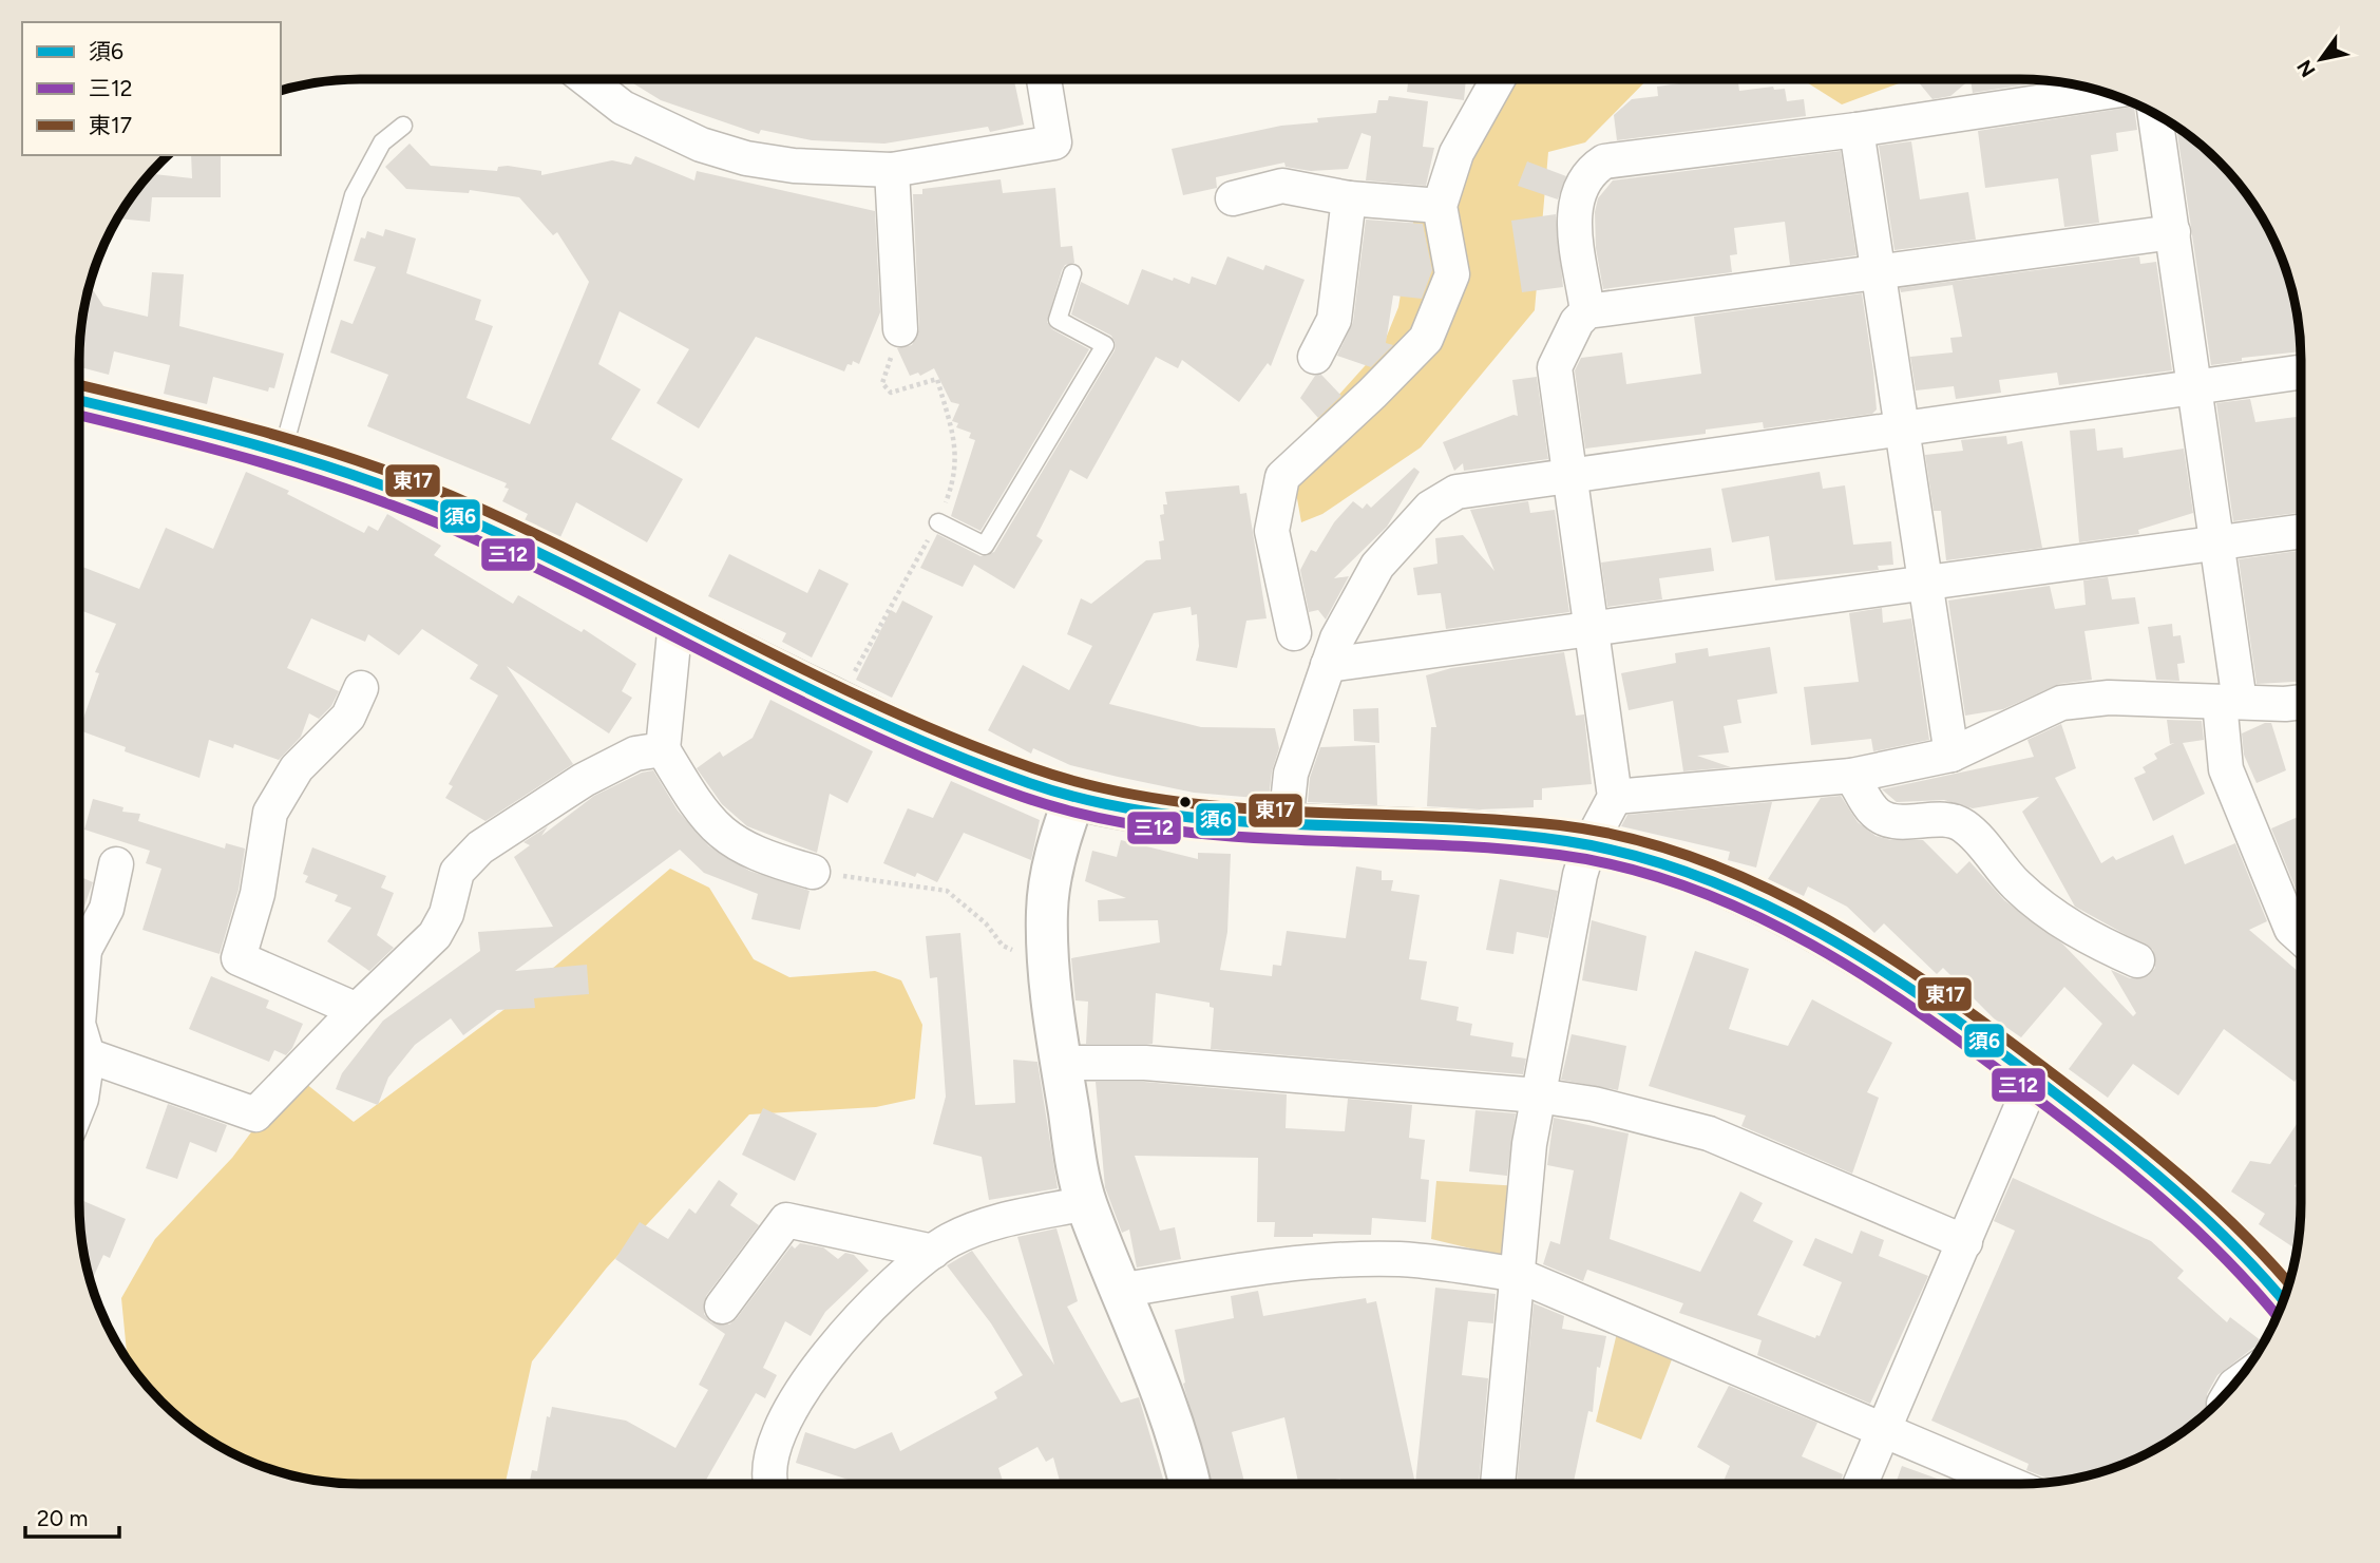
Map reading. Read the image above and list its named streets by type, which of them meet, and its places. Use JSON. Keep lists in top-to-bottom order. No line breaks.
{"lines":["transit line 東17","transit line 須6","transit line 三12"],"legend":["須6","三12","東17"],"scale_bar":"20 m","north":"bottom left"}
